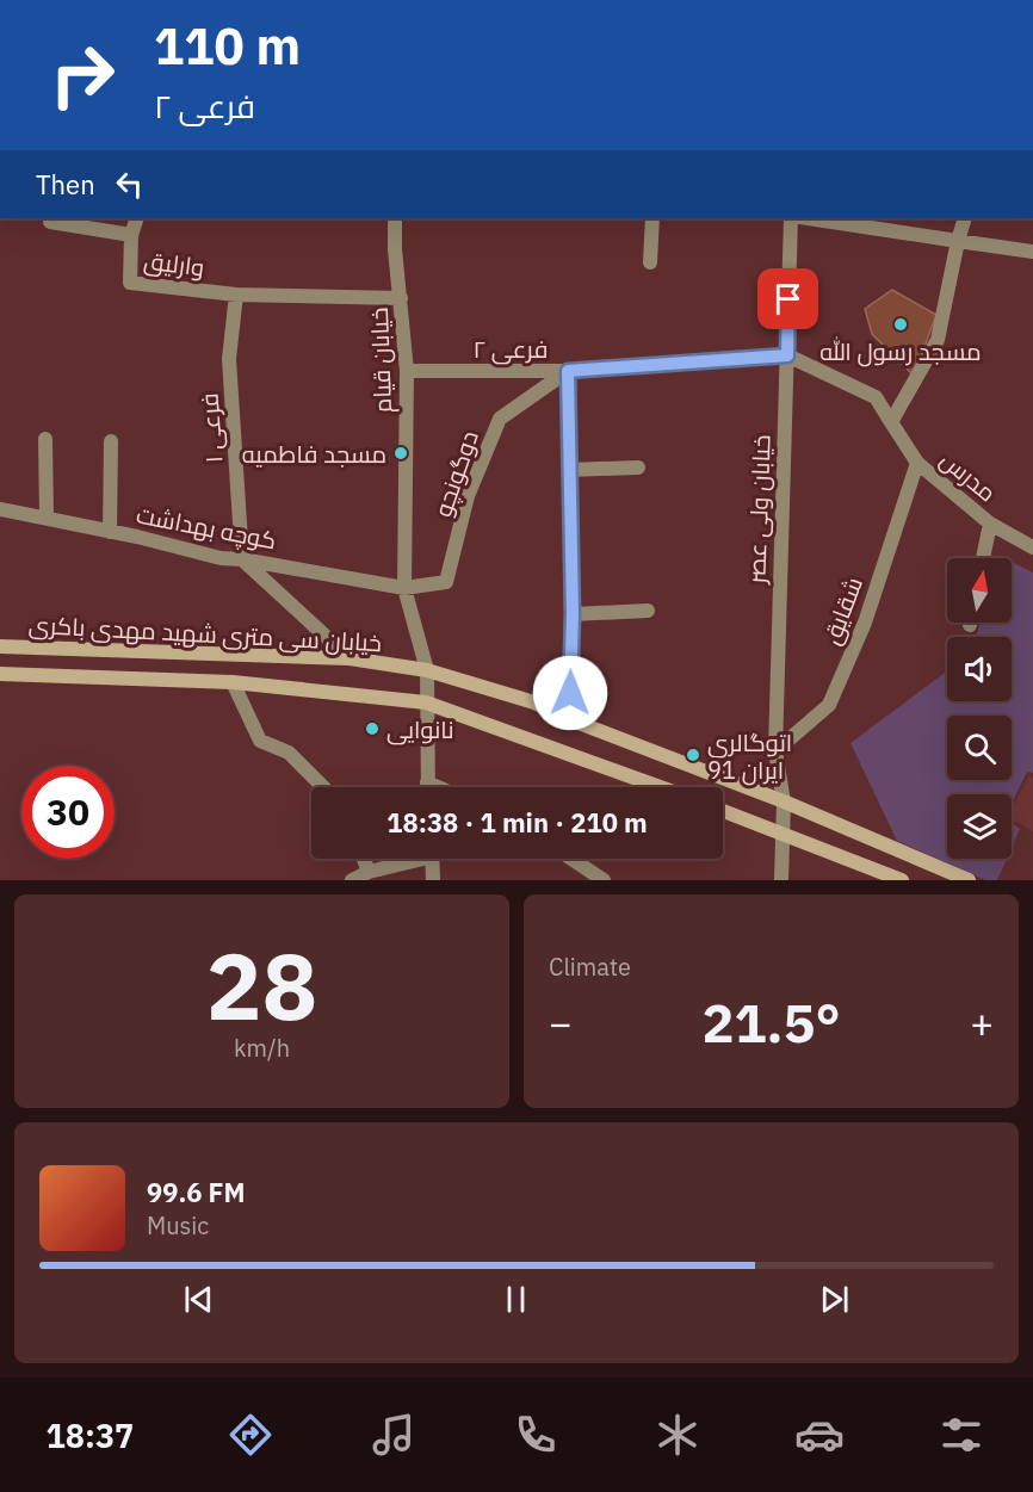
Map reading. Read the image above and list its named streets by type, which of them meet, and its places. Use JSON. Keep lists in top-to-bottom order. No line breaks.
{"streets":{"main road":["خیابان سی متری شهید مهدی باکری"],"street":["وارلیق","فرعی ۲","خیابان قیام","فرعی ۱","دوگونچو","مدرس","خیابان ولی عصر","کوچه بهداشت","شقایق"]},"crossings":[["وارلیق","فرعی ۱"],["فرعی ۲","خیابان قیام"],["فرعی ۲","دوگونچو"],["فرعی ۲","مدرس"],["فرعی ۲","خیابان ولی عصر"],["خیابان قیام","دوگونچو"],["خیابان قیام","کوچه بهداشت"],["خیابان قیام","خیابان سی متری شهید مهدی باکری"],["فرعی ۱","کوچه بهداشت"],["دوگونچو","کوچه بهداشت"],["مدرس","خیابان ولی عصر"],["مدرس","شقایق"],["خیابان ولی عصر","شقایق"],["خیابان ولی عصر","خیابان سی متری شهید مهدی باکری"]],"places":["مسجد رسول الله","مسجد فاطمیه","نانوایی","اتوگالری ایران 91"],"north":"top","page":{"turn":["110 m","فرعی ۲"],"then":"Then","limit":"30","trip":"18:38 · 1 min · 210 m","tile":[["28","km/h"],"Climate"],"heat":["−","21.5°","+"],"song":["99.6 FM","Music"],"tabs":"18:37"}}
